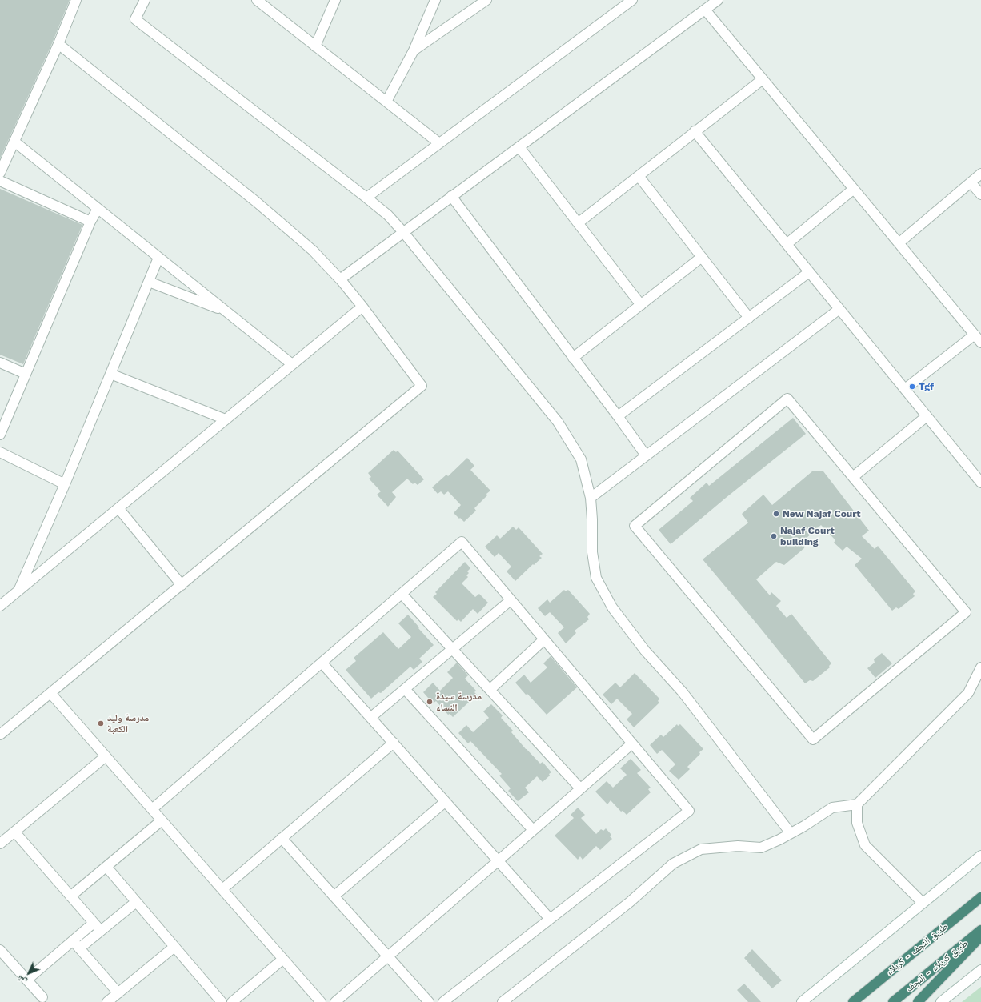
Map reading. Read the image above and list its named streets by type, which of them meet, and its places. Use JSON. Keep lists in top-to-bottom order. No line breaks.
{"streets":{"highway":["طريق النجف - کربلاء","طريق کربلاء - النجف"]},"places":["Tgf","New Najaf Court","Najaf Court building","مدرسة سيدة النساء","مدرسة وليد الكعبة"],"north":"bottom left"}
